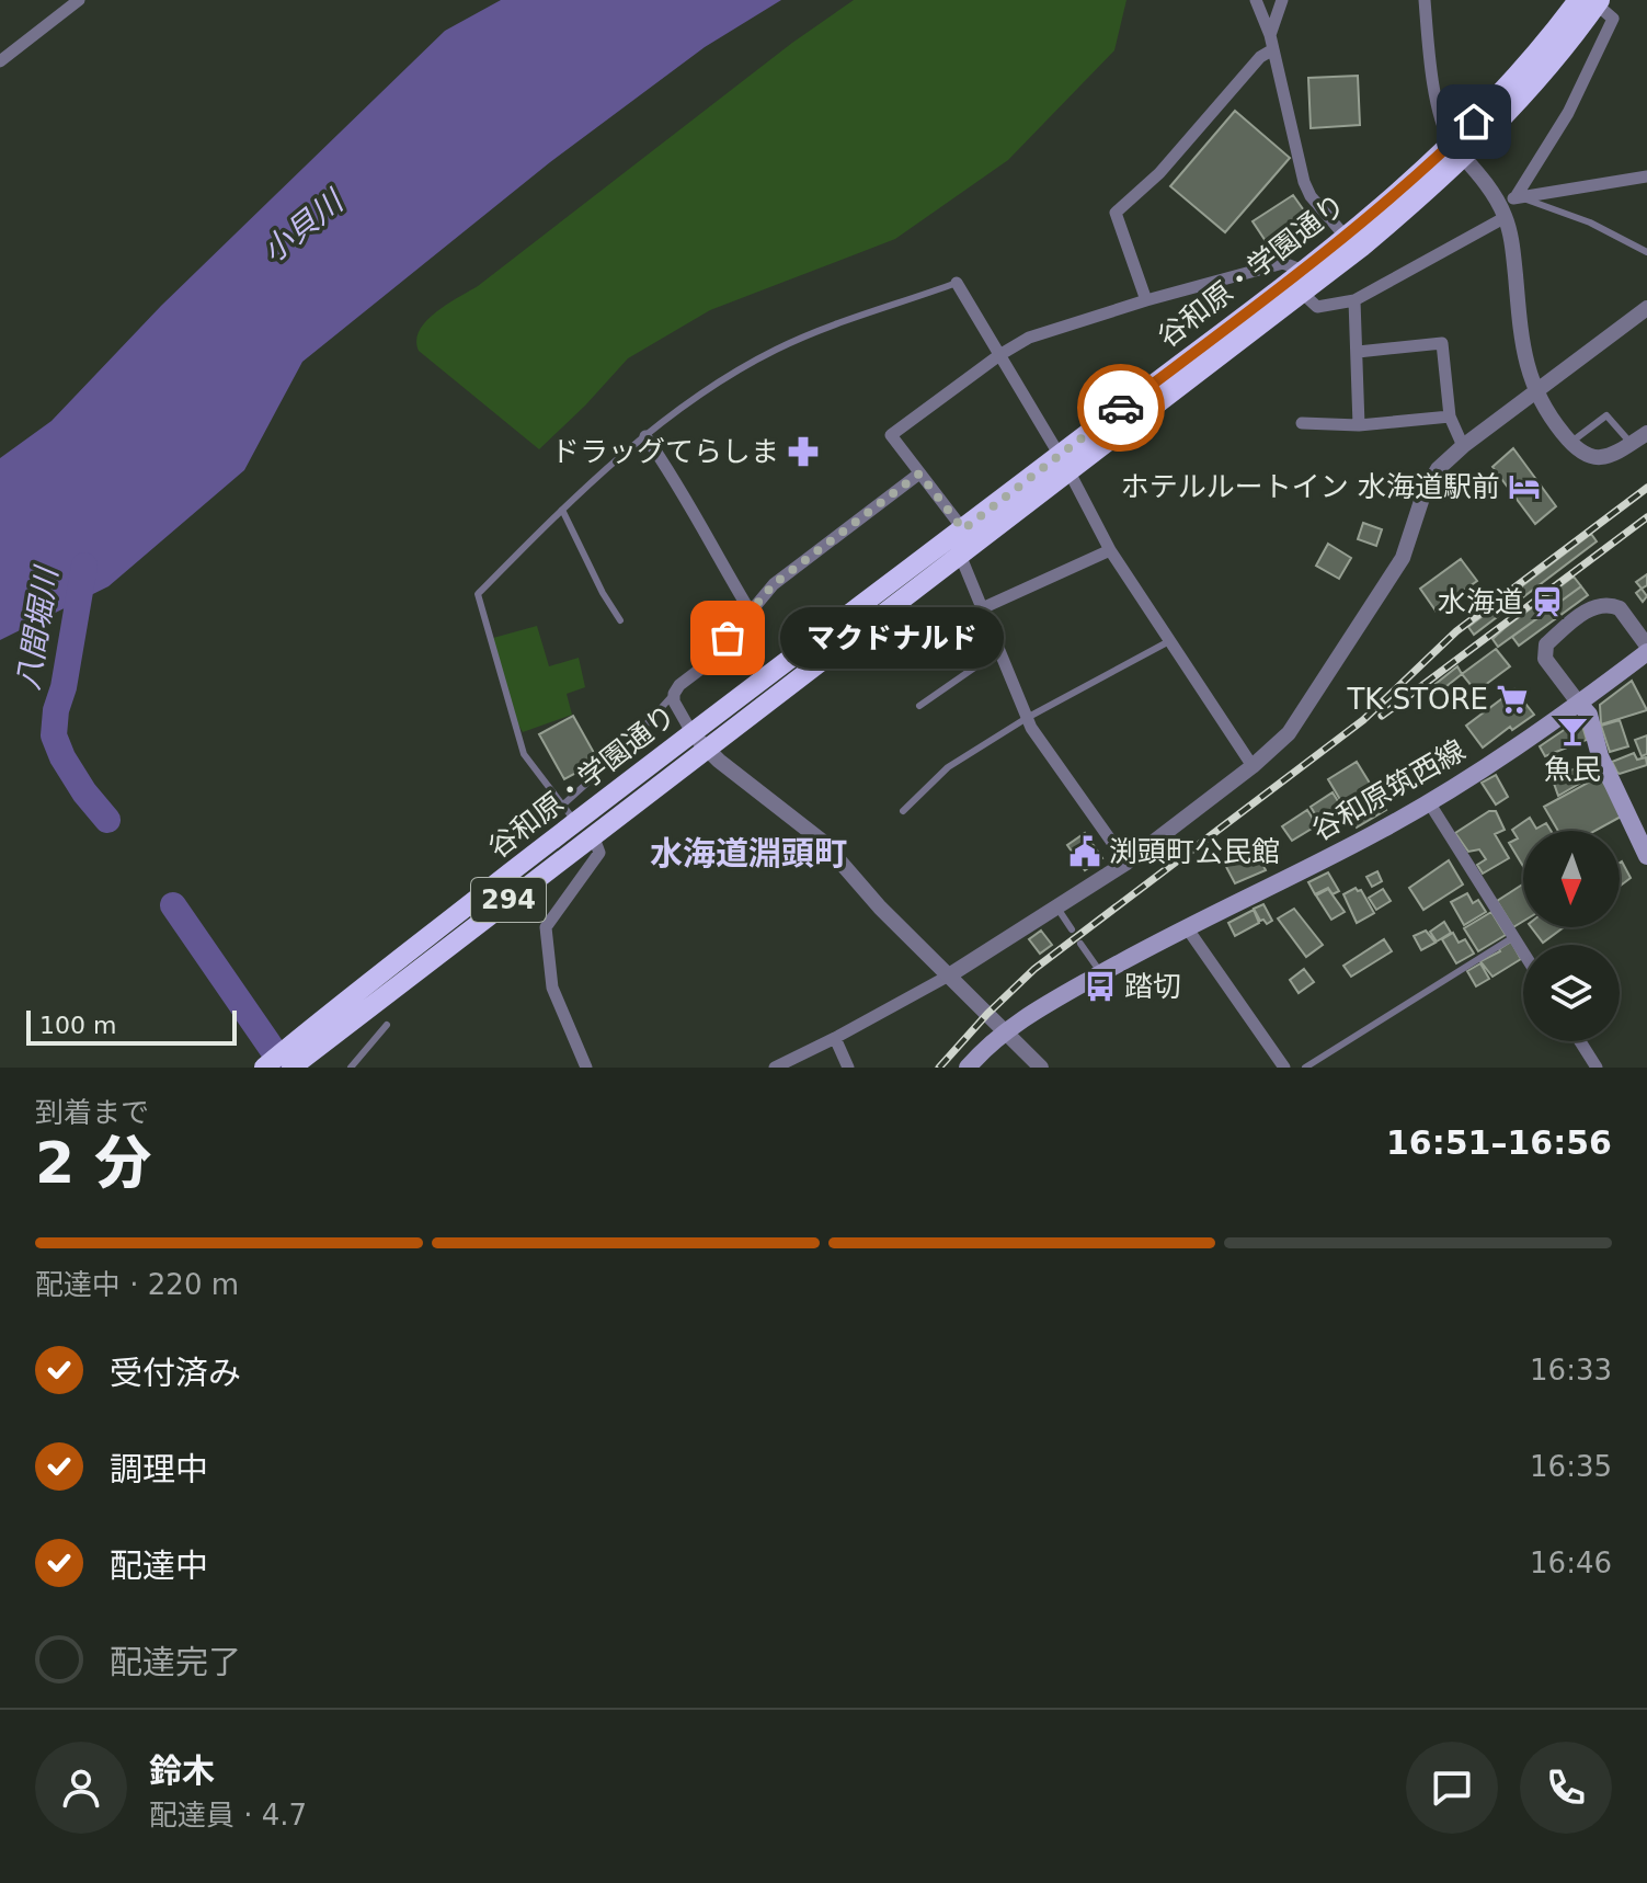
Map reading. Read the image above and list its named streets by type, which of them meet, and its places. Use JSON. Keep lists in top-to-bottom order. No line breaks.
{"streets":{"highway":["谷和原・学園通り","294"],"main road":["谷和原筑西線"]},"districts":["水海道淵頭町"],"water":["小貝川","八間堀川"],"places":{"pharmacy":["ドラッグてらしま"],"hotel":["ホテルルートイン 水海道駅前"],"station":["水海道"],"other":["マクドナルド"],"supermarket":["TK STORE"],"bar":["魚民"],"public building":["渕頭町公民館"],"bus stop":["踏切"]},"scale_bar":"100 m","north":"bottom","page":{"bubble":"マクドナルド","scale":"100 m","heading":["2 分","到着まで","16:51–16:56"],"panel":["鈴木","配達員 · 4.7"],"bar":"配達中 · 220 m","list":[["受付済み","16:33"],["調理中","16:35"],["配達中","16:46"],"配達完了"]}}
